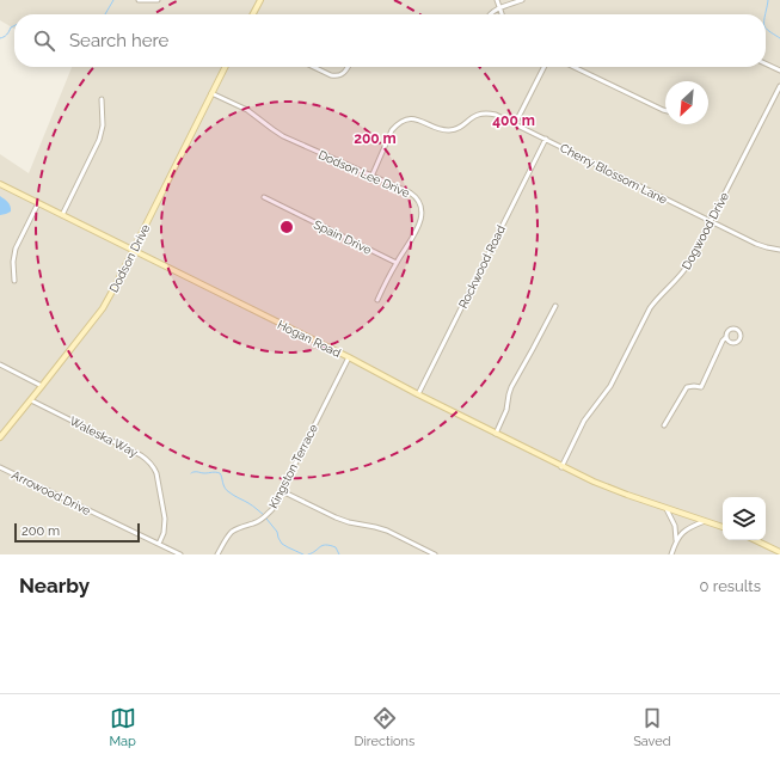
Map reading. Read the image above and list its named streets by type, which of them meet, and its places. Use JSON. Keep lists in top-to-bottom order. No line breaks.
{"streets":{"street":["Dodson Lee Drive","Cherry Blossom Lane","Dogwood Drive","Spain Drive","Dodson Drive","Rockwood Road","Hogan Road","Waleska Way","Kingston Terrace","Arrowood Drive"]},"crossings":[["Dodson Lee Drive","Cherry Blossom Lane"],["Dodson Lee Drive","Spain Drive"],["Dodson Lee Drive","Dodson Drive"],["Cherry Blossom Lane","Dogwood Drive"],["Cherry Blossom Lane","Rockwood Road"],["Dogwood Drive","Hogan Road"],["Dodson Drive","Hogan Road"],["Dodson Drive","Waleska Way"],["Rockwood Road","Hogan Road"],["Hogan Road","Kingston Terrace"],["Waleska Way","Arrowood Drive"]],"scale_bar":"200 m","north":"bottom left","page":{"search":"Search here","scale":"200 m","heading":["Nearby","0 results"],"nav":["Map","Directions","Saved"]},"rings":["400 m","200 m"]}
